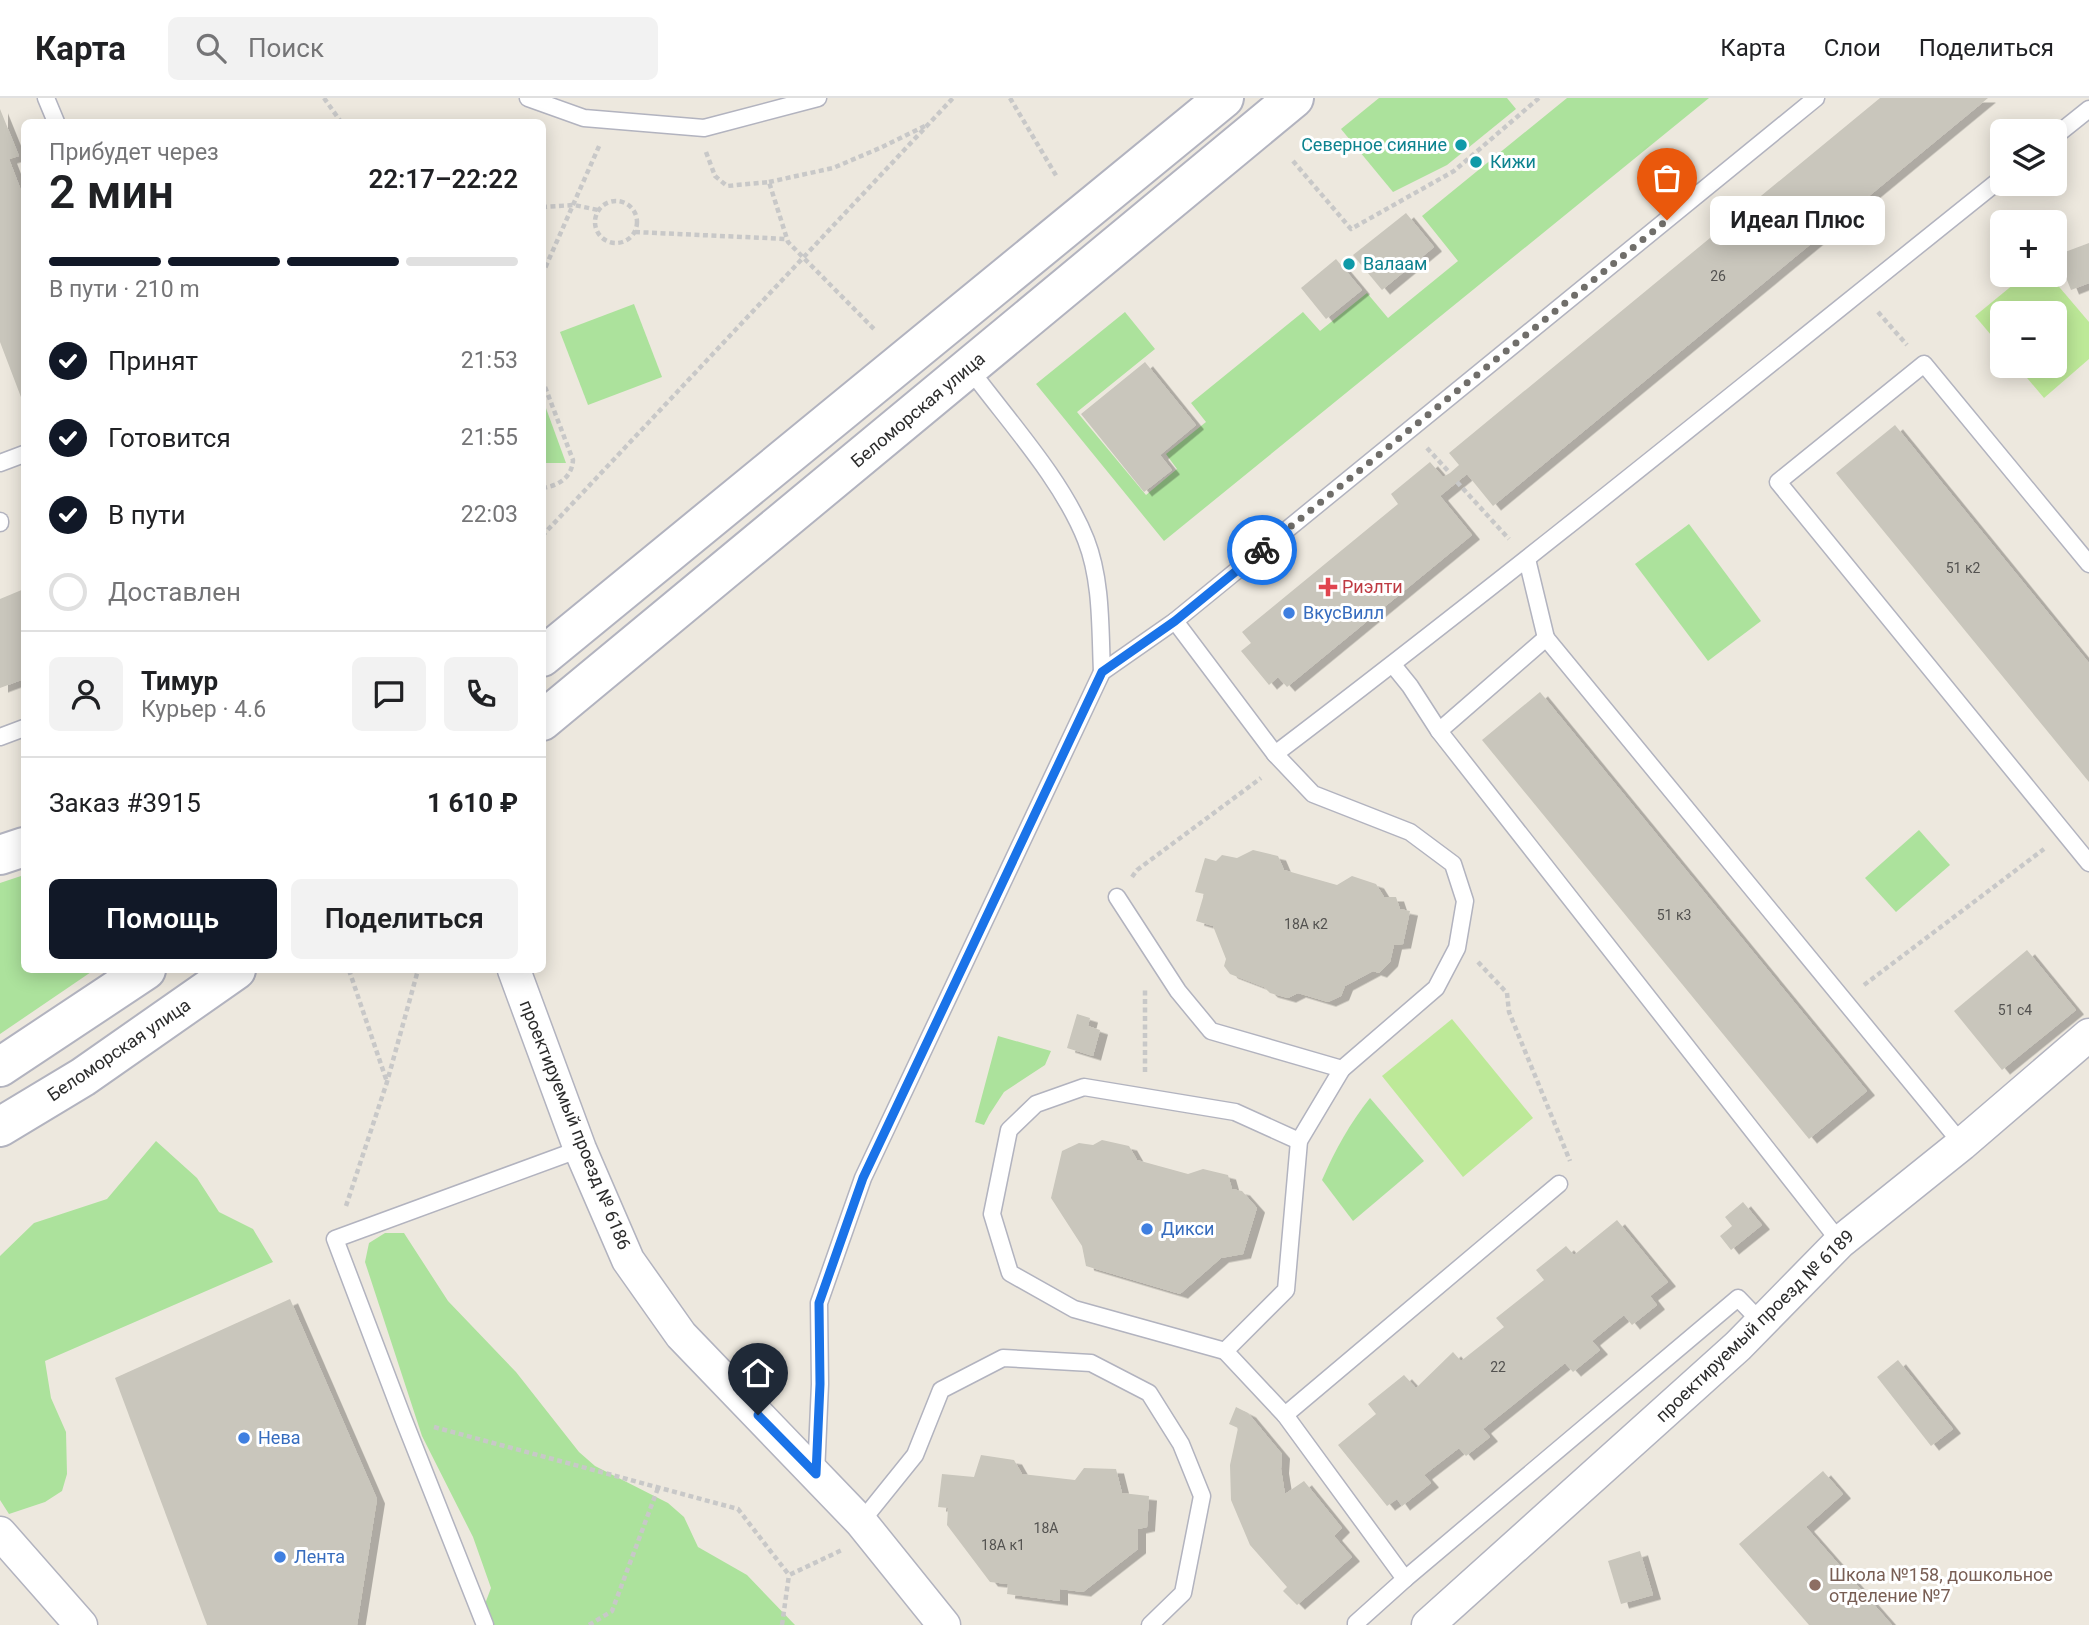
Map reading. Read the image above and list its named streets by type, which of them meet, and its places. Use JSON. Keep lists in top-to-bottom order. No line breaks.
{"streets":{"main road":["Беломорская улица"],"street":["проектируемый проезд № 6186","проектируемый проезд № 6189"]},"places":{"other":["Северное сияние","Кижи","Идеал Плюс","Валаам","ВкусВилл","Дикси","Нева","Лента","Школа №158, дошкольное отделение №7"],"health":["Риэлти"]},"house_numbers":["26","51 к2","51 к3","18А к2","51 с4","22","18А","18А к1"],"page":{"header":"Карта","search":"Поиск","nav":["Карта","Слои","Поделиться"],"map_buttons":["+","−"],"heading":["2 мин","Прибудет через","22:17–22:22"],"panel":["Тимур","Курьер · 4.6","Заказ #3915","1 610 ₽"],"bubble":"Идеал Плюс","bar":"В пути · 210 m","list":[["Принят","21:53"],["Готовится","21:55"],["В пути","22:03"],"Доставлен"],"buttons":["Помощь","Поделиться"]}}
